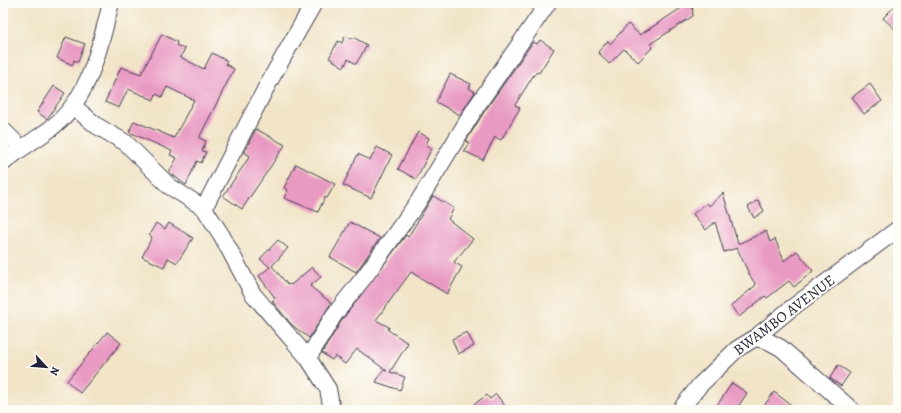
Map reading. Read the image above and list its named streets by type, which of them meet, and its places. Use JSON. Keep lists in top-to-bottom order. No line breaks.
{"streets":{"street":["BWAMBO AVENUE"]},"north":"bottom right"}
